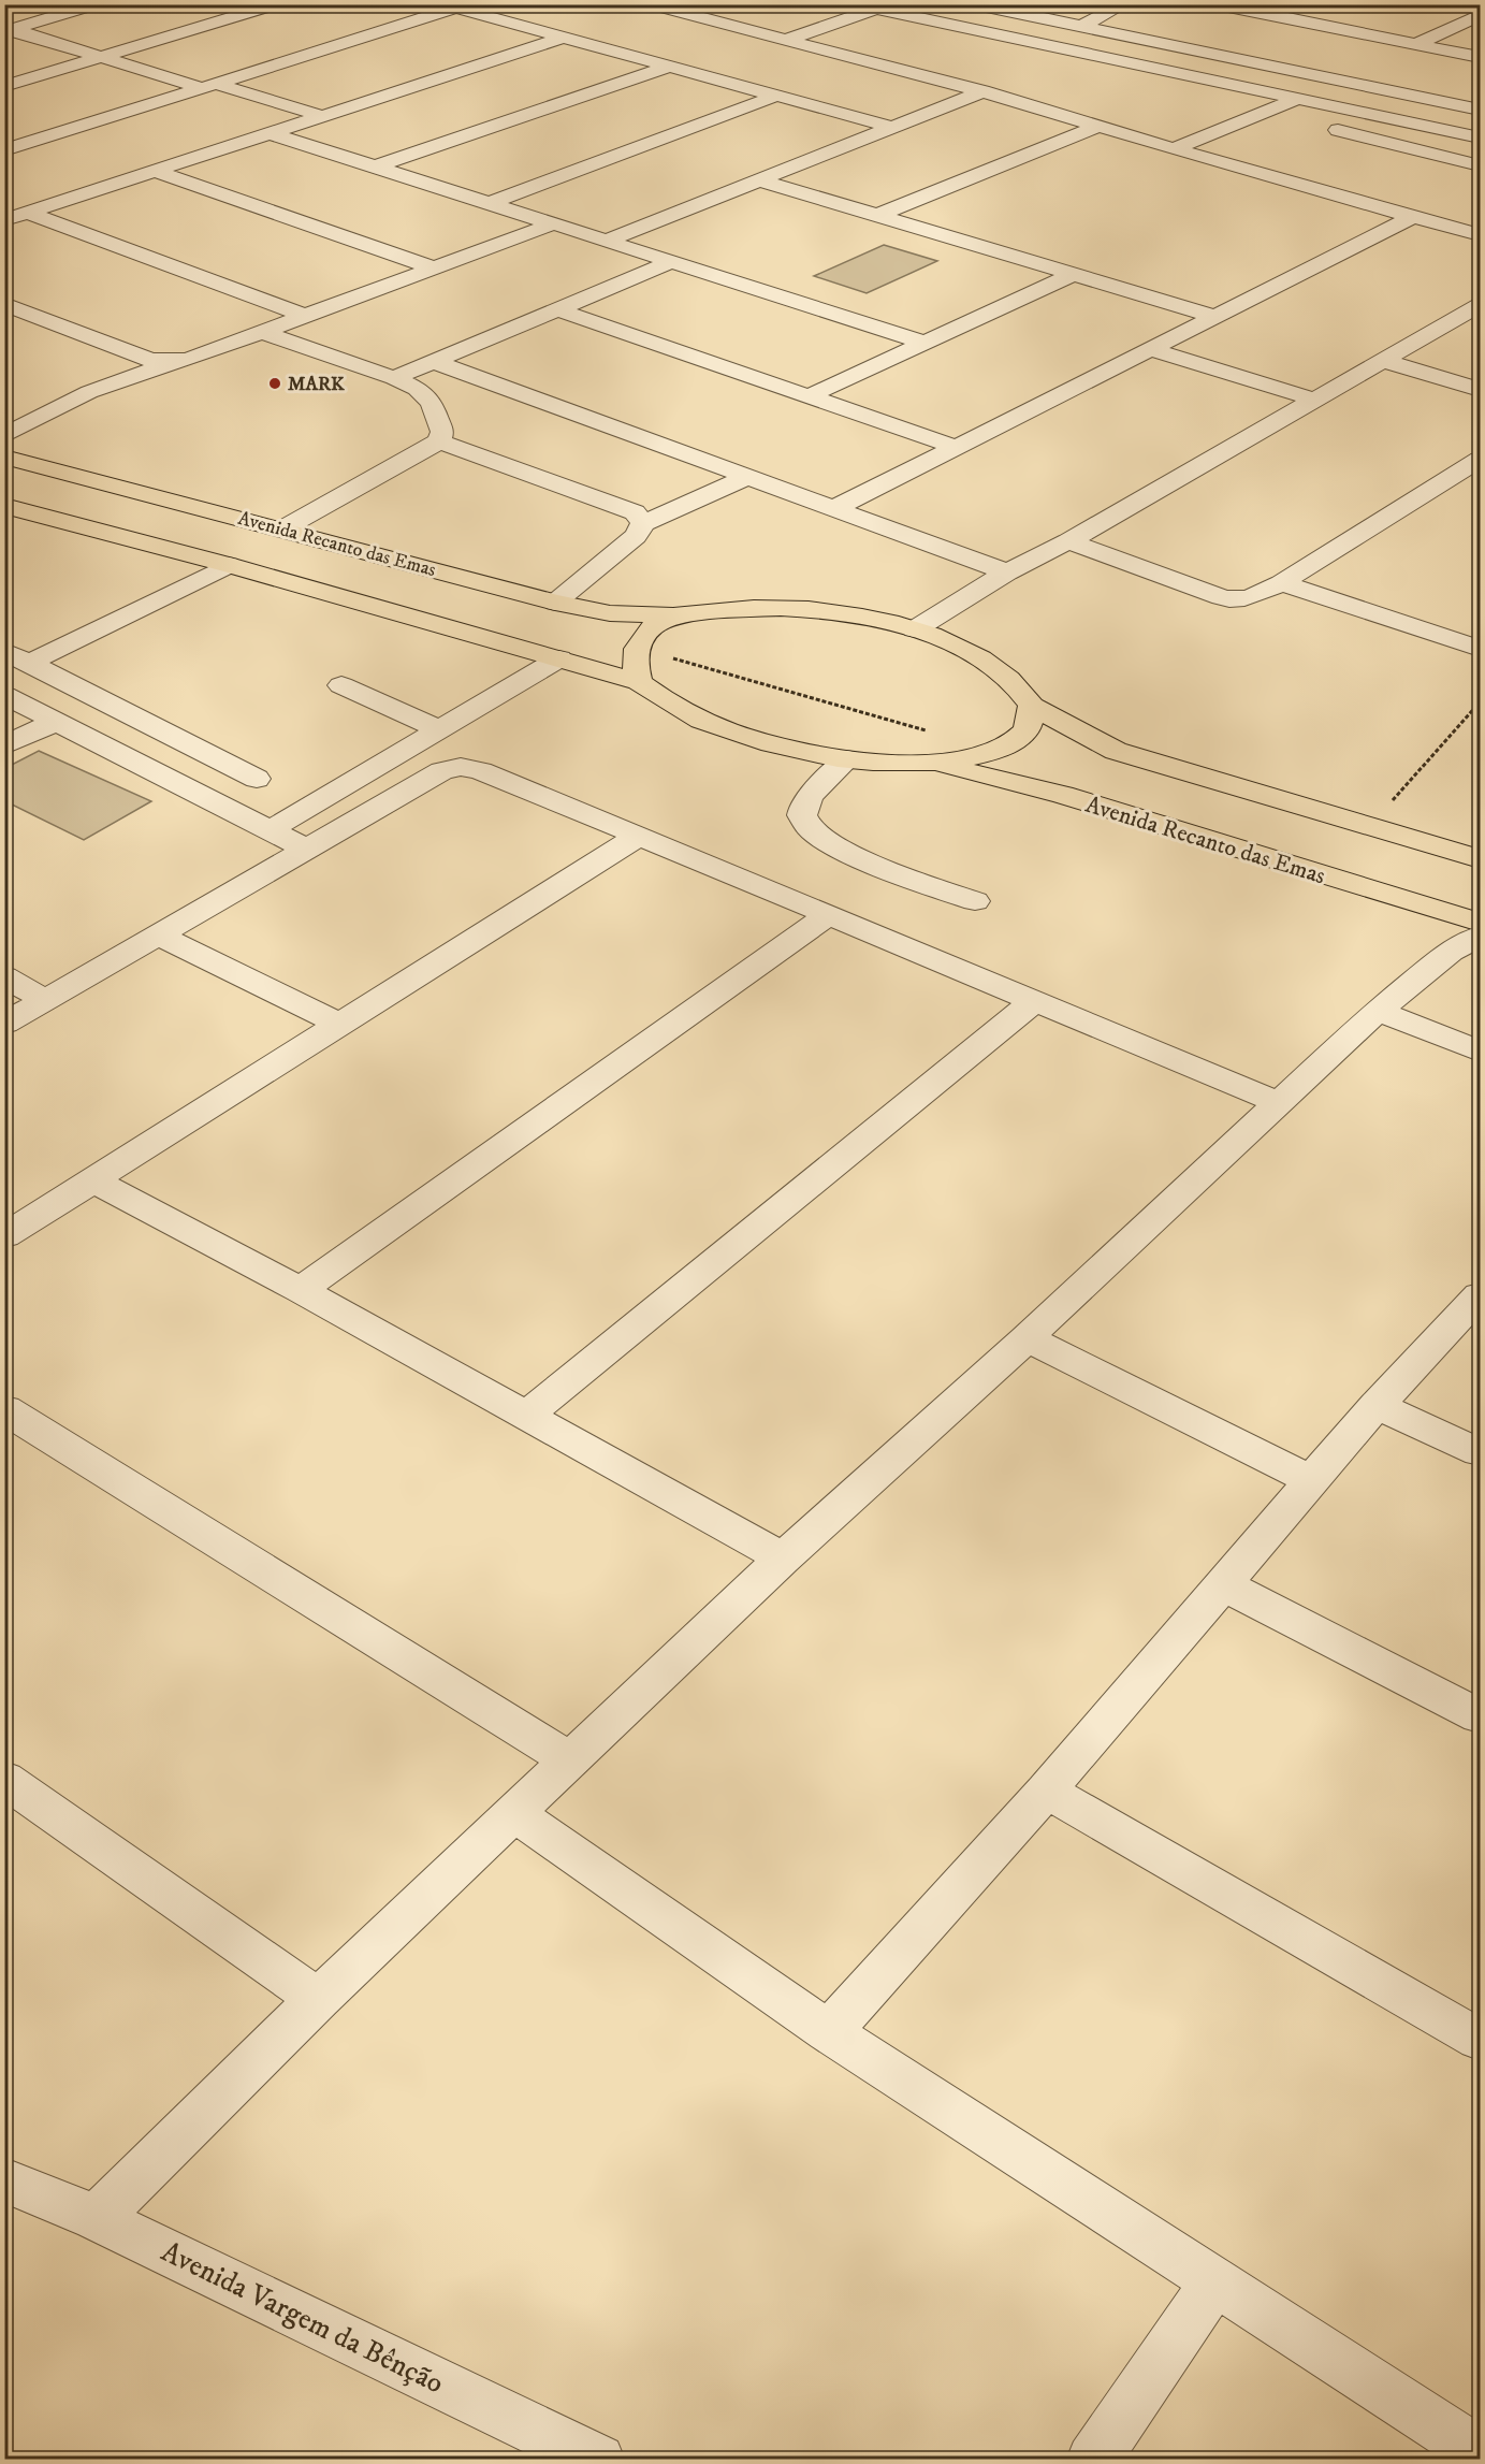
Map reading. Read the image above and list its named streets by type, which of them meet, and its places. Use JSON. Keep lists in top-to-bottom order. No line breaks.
{"streets":{"main road":["Avenida Recanto das Emas"],"street":["Avenida Vargem da Bênção"]},"places":["MARK"]}
